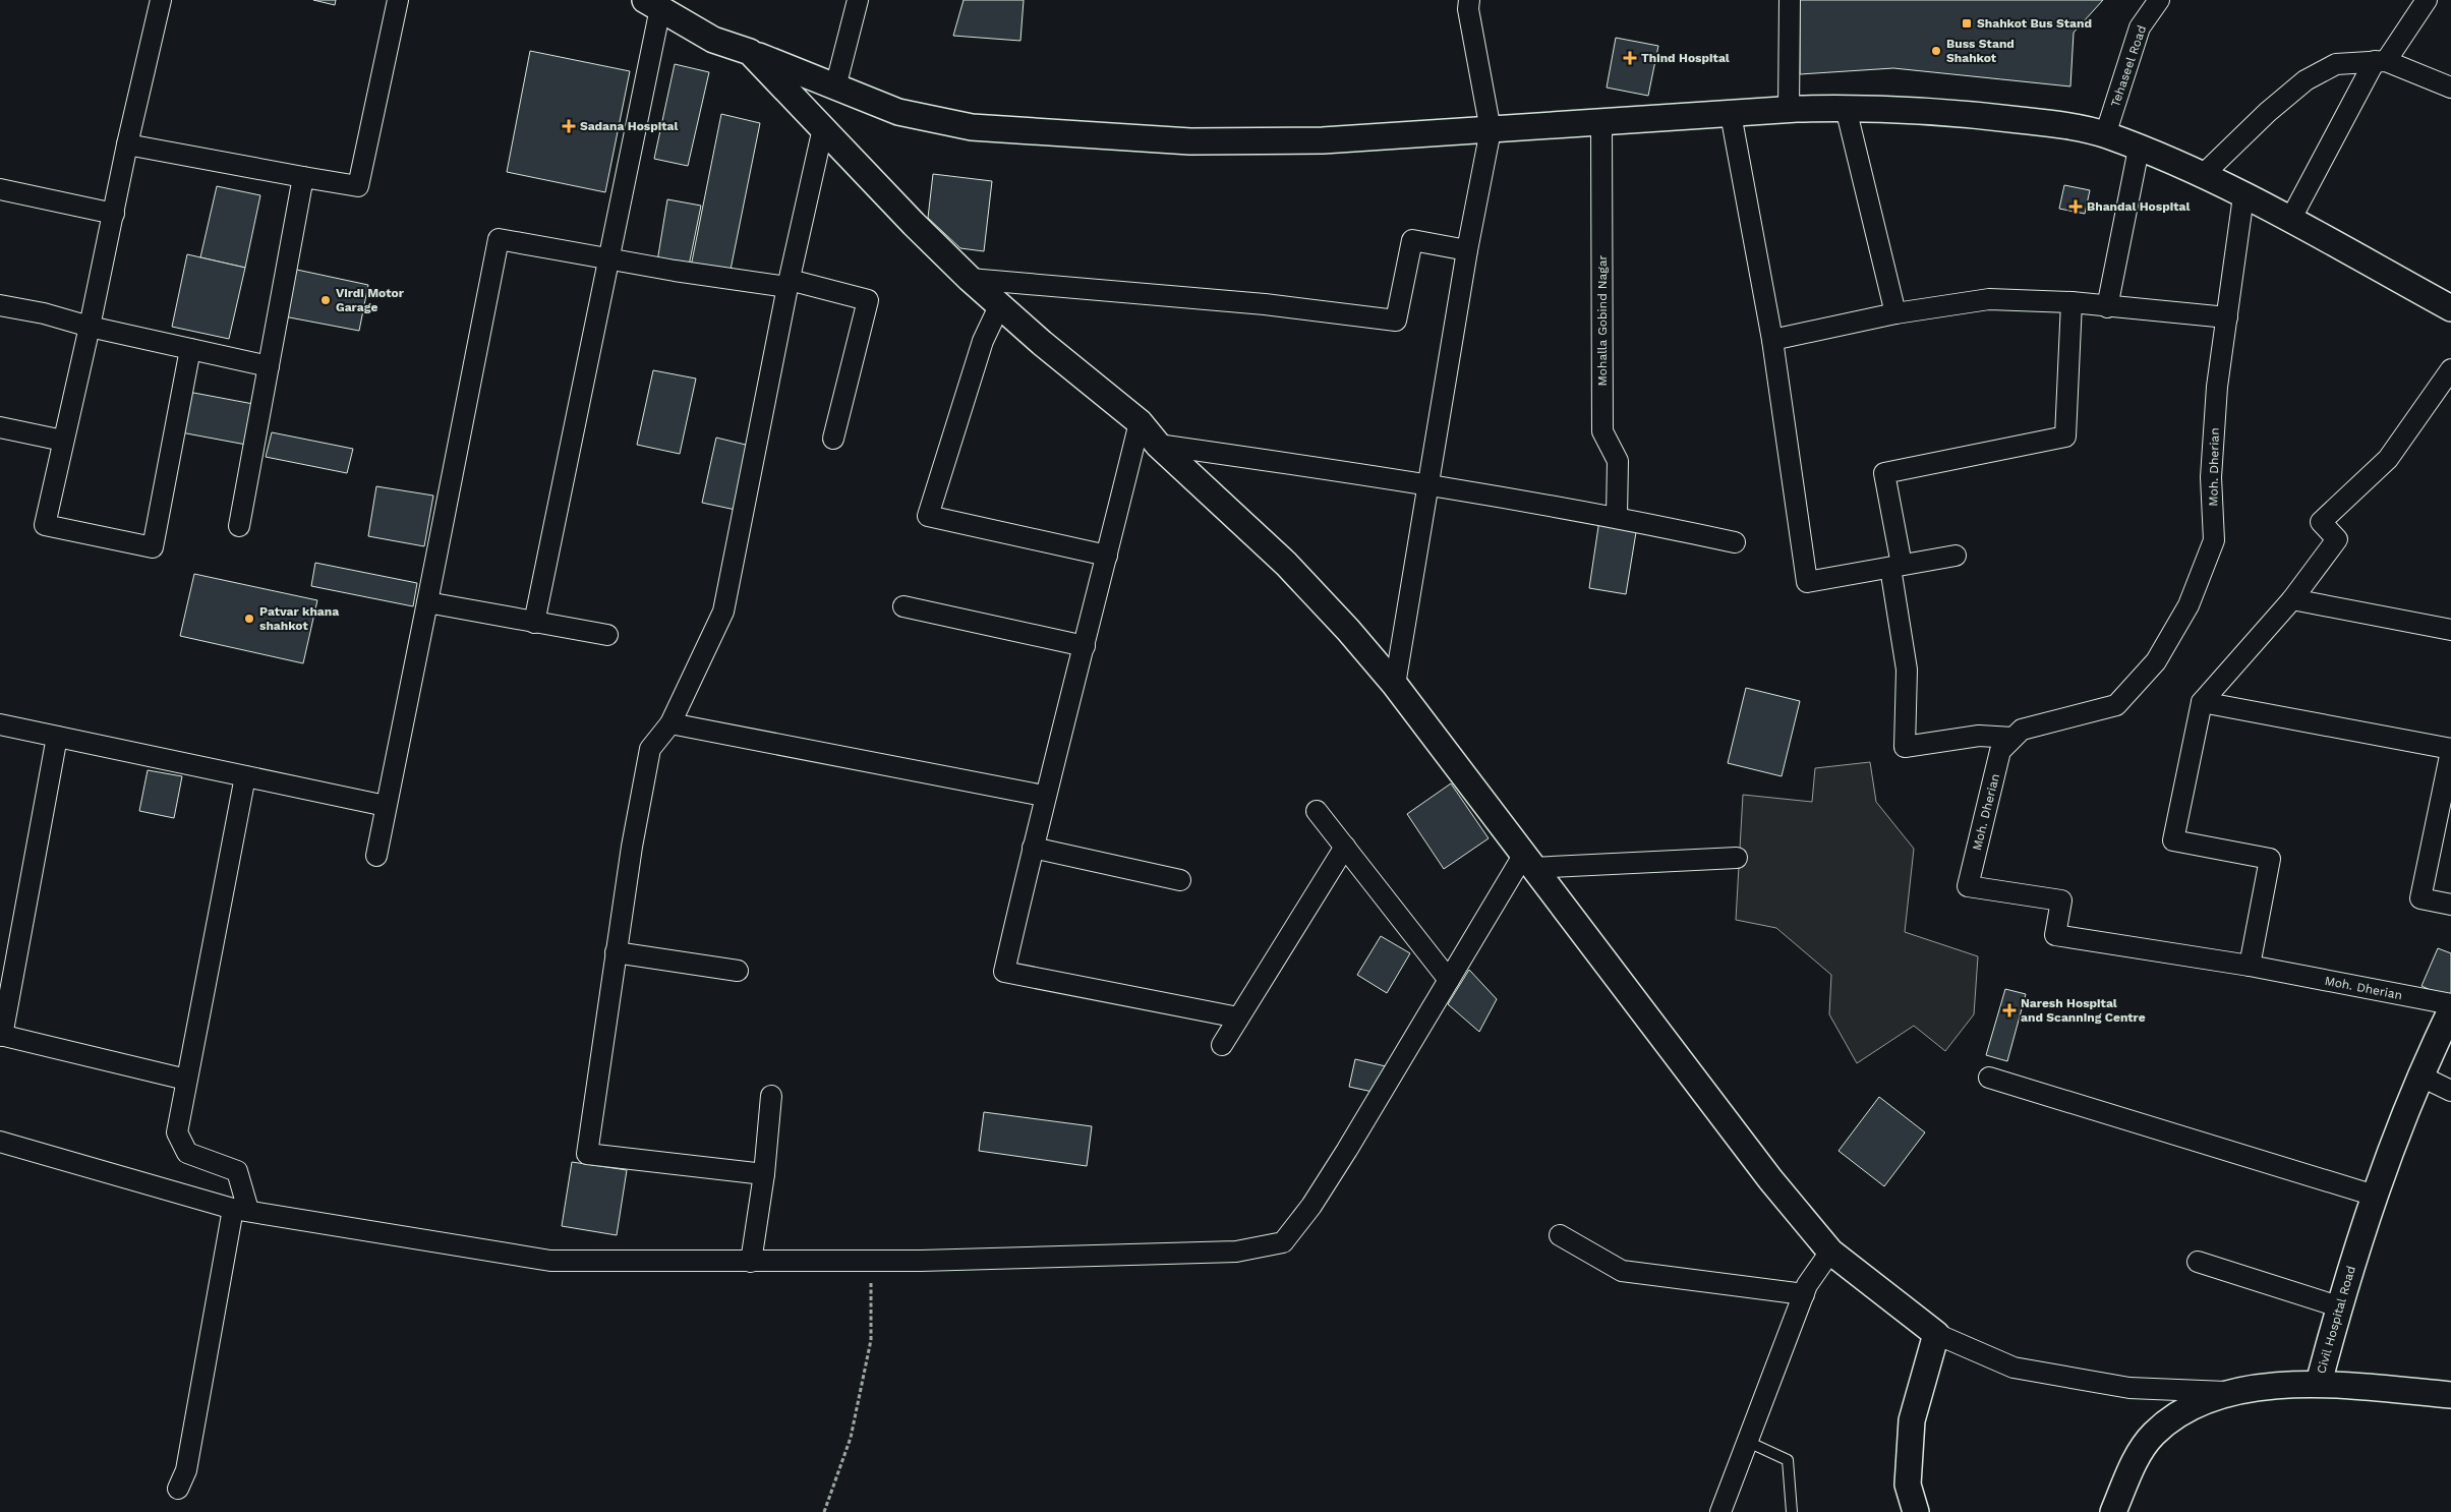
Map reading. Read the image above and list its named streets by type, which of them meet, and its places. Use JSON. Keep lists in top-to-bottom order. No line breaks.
{"streets":{"street":["Tehaseel Road","Mohalla Gobind Nagar","Moh. Dherian","Civil Hospital Road"]},"places":{"transit":["Shahkot Bus Stand"],"other":["Buss Stand Shahkot","Virdi Motor Garage","Patvar khana shahkot"],"health":["Thind Hospital","Sadana Hospital","Bhandal Hospital","Naresh Hospital and Scanning Centre"]}}
